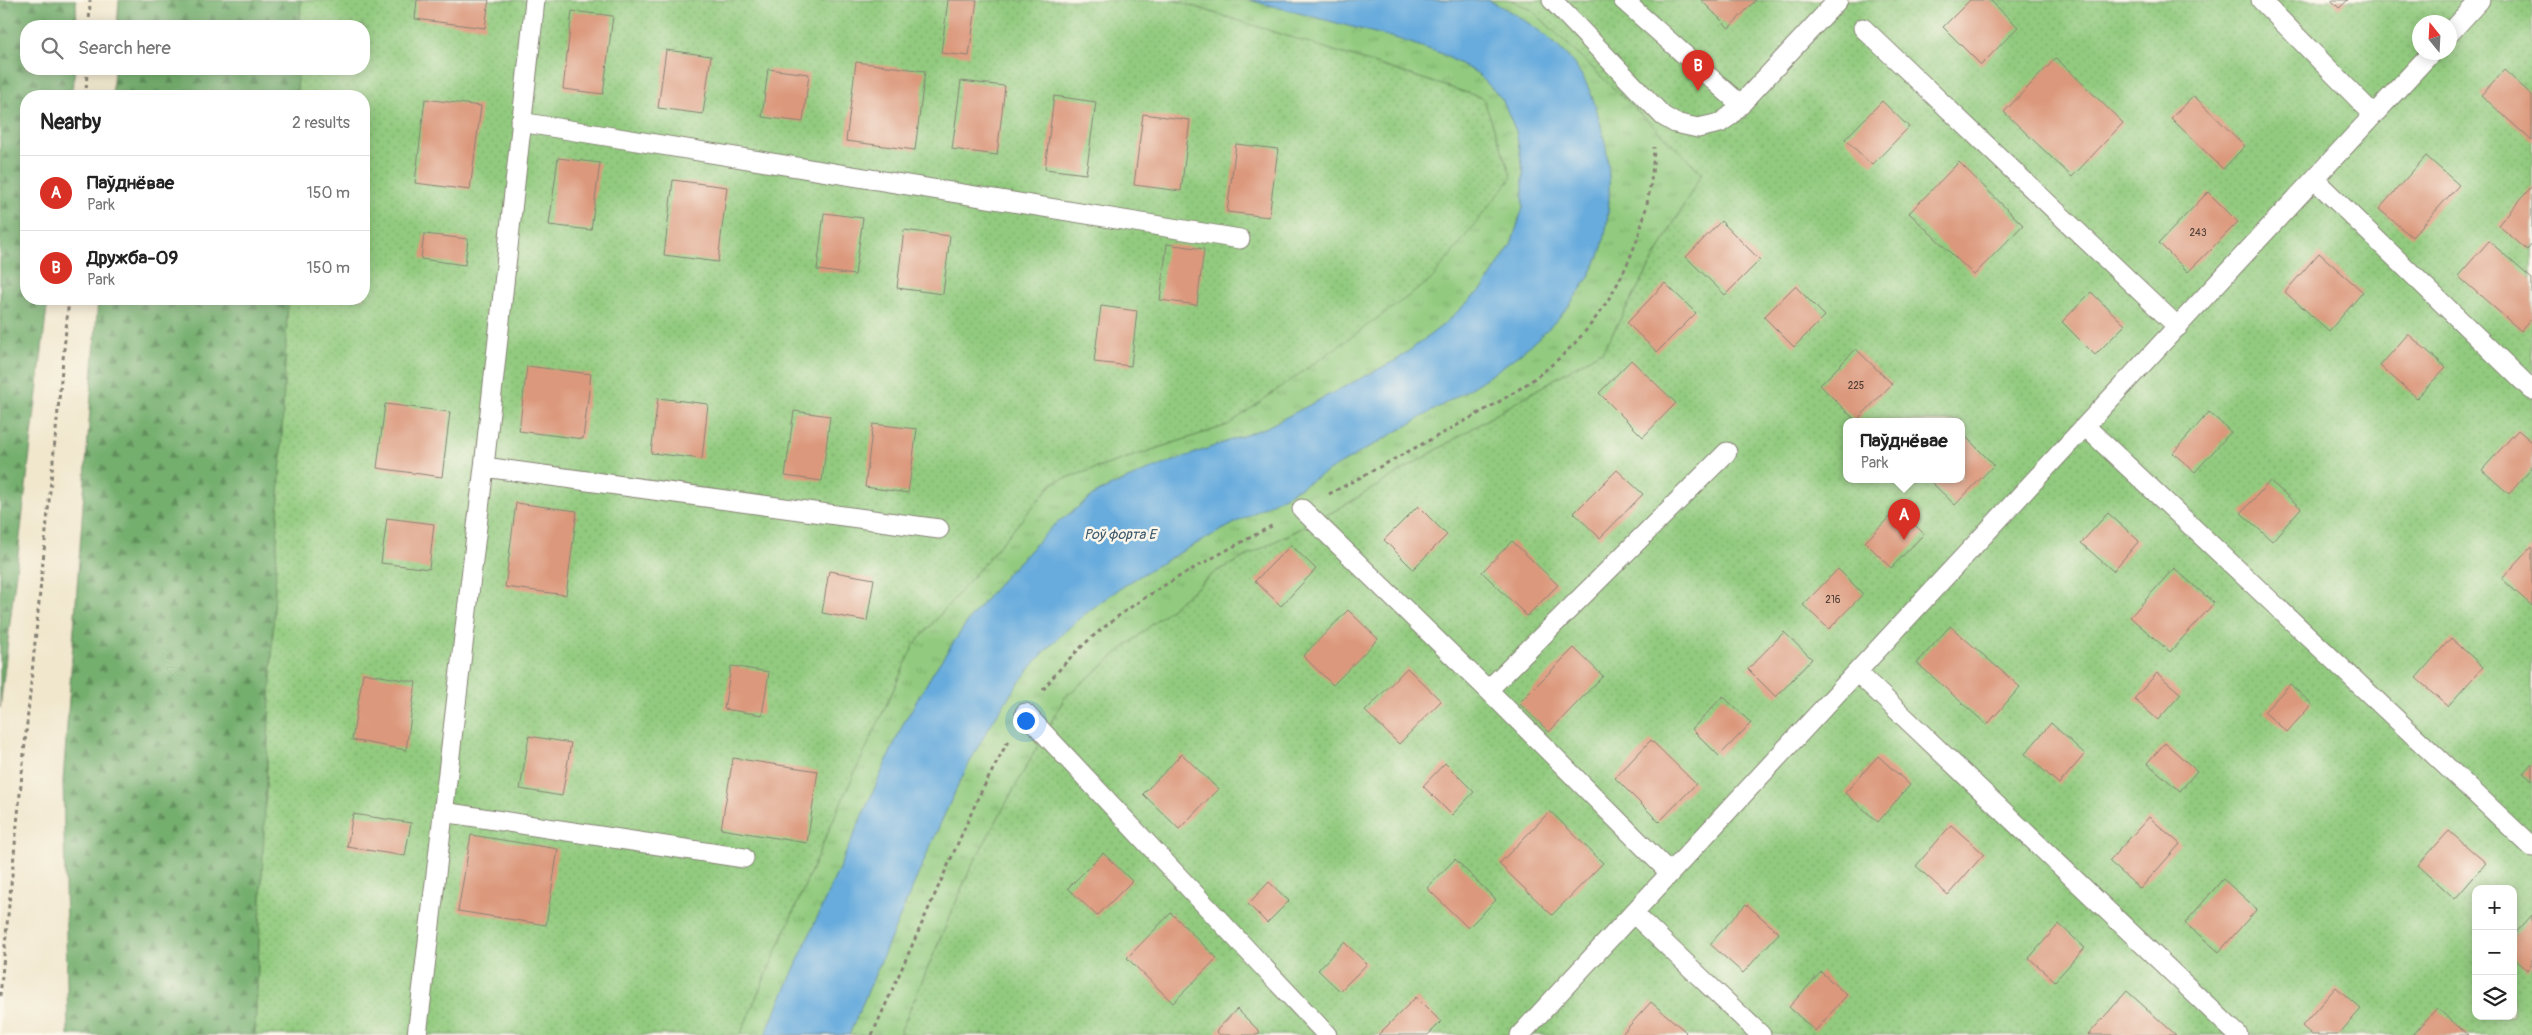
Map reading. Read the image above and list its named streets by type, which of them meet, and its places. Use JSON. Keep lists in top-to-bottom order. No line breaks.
{"water":["Роў форта Е"],"house_numbers":["243","225","216"],"north":"top","page":{"search":"Search here","pins":["B","A"],"heading":["Nearby","2 results"],"list":[{"mark":"A","name":"Паўднёвае","note":"Park","value":"150 m"},{"mark":"B","name":"Дружба-09","note":"Park","value":"150 m"}],"popup":["Паўднёвае","Park"],"map_buttons":["+","−"]}}
